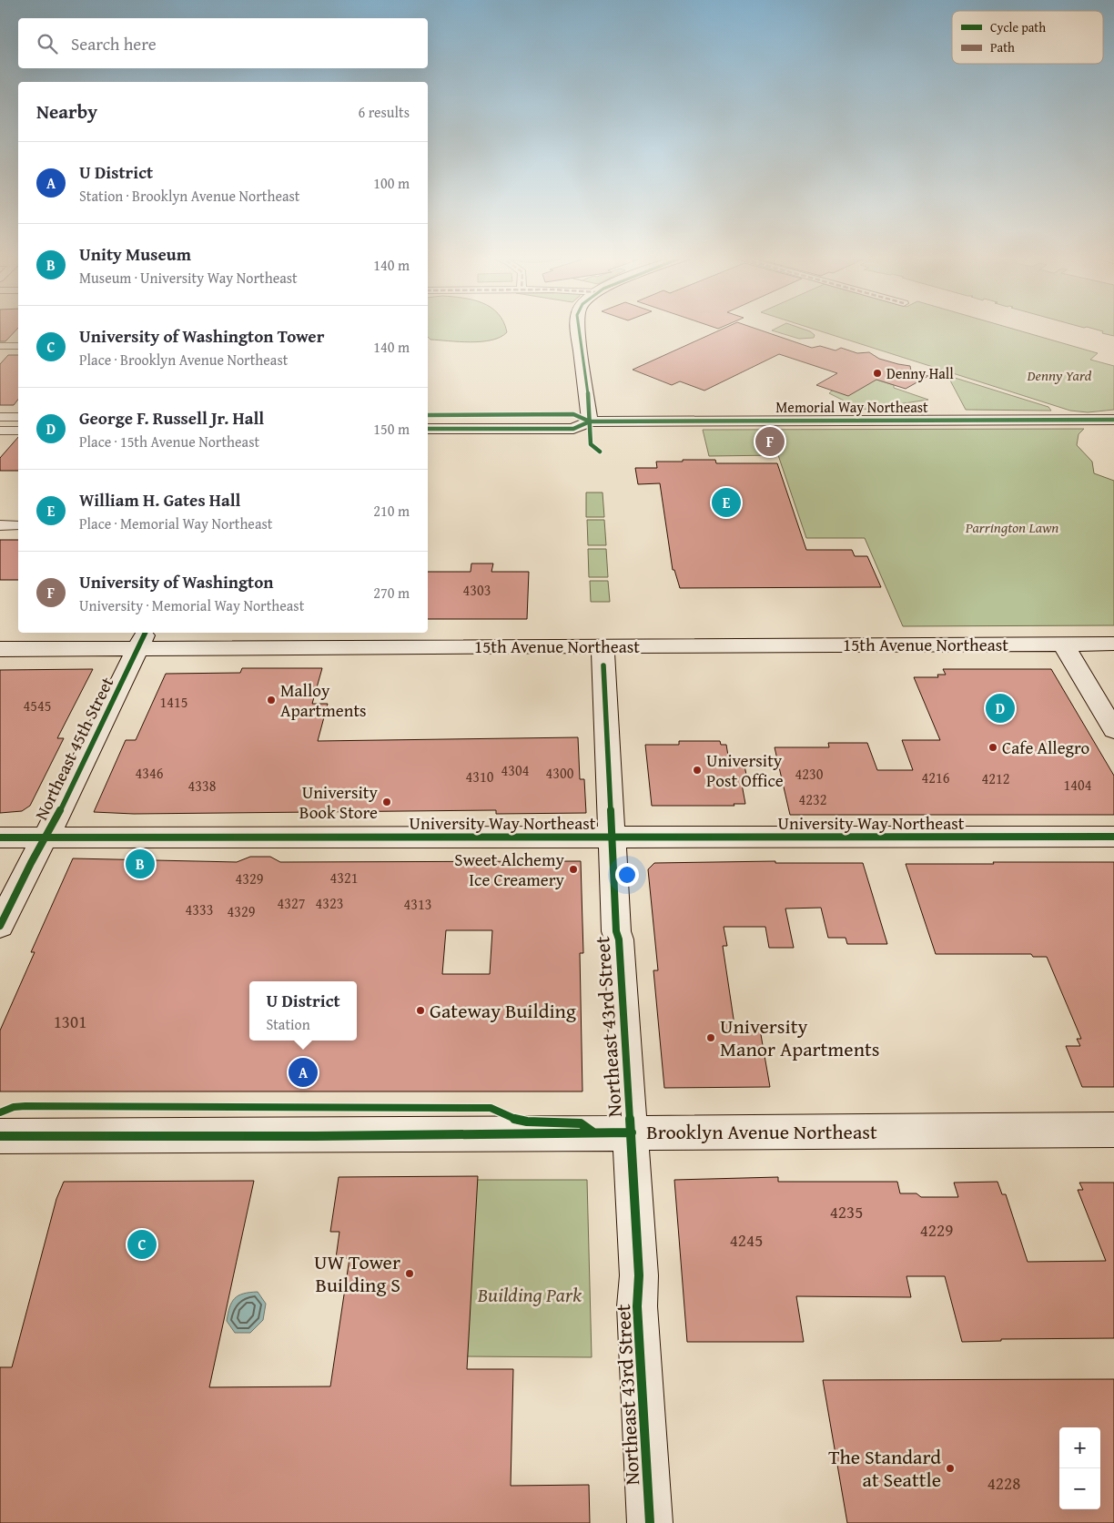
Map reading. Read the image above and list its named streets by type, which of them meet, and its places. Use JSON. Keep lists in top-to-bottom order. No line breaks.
{"streets":{"street":["Memorial Way Northeast","15th Avenue Northeast","Northeast 45th Street","University Way Northeast","Northeast 43rd Street","Brooklyn Avenue Northeast"]},"crossings":[["15th Avenue Northeast","Northeast 45th Street"],["15th Avenue Northeast","Northeast 43rd Street"],["Northeast 45th Street","University Way Northeast"],["University Way Northeast","Northeast 43rd Street"],["Northeast 43rd Street","Brooklyn Avenue Northeast"]],"parks":["Denny Yard","Parrington Lawn","Building Park"],"places":["Denny Hall","Malloy Apartments","Cafe Allegro","University Post Office","University Book Store","Sweet Alchemy Ice Creamery","Gateway Building","University Manor Apartments","UW Tower Building S","The Standard at Seattle"],"house_numbers":["4303","1415","4545","4304","4346","4300","4230","4310","4216","4212","1404","4338","4232","4321","4329","4327","4323","4313","4333","4329","1301","4235","4229","4245","4228"],"legend":["Cycle path","Path"],"page":{"search":"Search here","heading":["Nearby","6 results"],"list":[{"mark":"A","name":"U District","note":"Station · Brooklyn Avenue Northeast","value":"100 m"},{"mark":"B","name":"Unity Museum","note":"Museum · University Way Northeast","value":"140 m"},{"mark":"C","name":"University of Washington Tower","note":"Place · Brooklyn Avenue Northeast","value":"140 m"},{"mark":"D","name":"George F. Russell Jr. Hall","note":"Place · 15th Avenue Northeast","value":"150 m"},{"mark":"E","name":"William H. Gates Hall","note":"Place · Memorial Way Northeast","value":"210 m"},{"mark":"F","name":"University of Washington","note":"University · Memorial Way Northeast","value":"270 m"}],"pins":["F","E","D","B","A","C"],"popup":["U District","Station"],"map_buttons":["+","−"]}}
